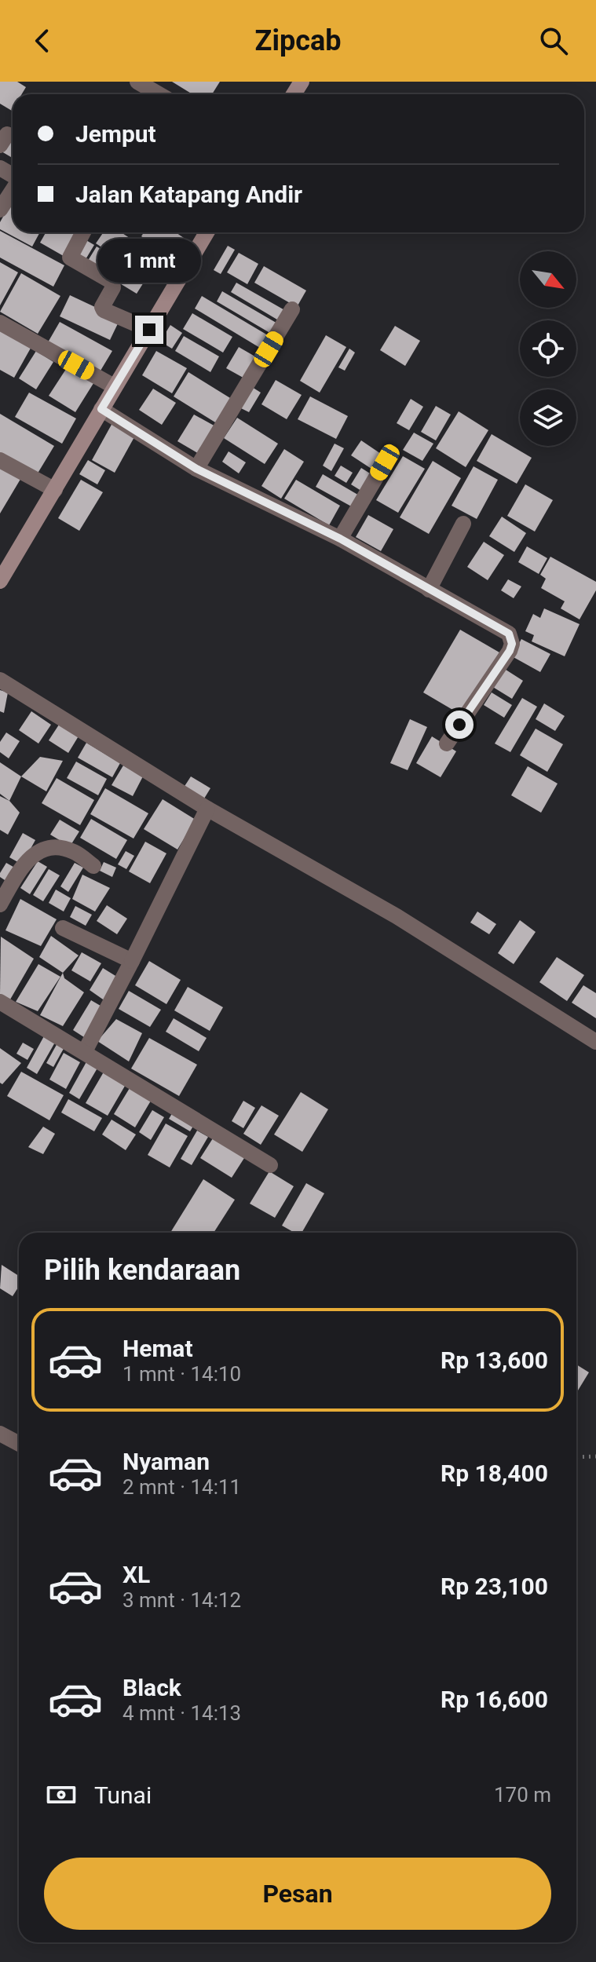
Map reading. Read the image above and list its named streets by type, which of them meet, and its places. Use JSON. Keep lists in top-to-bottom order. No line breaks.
{"north":"bottom right","page":{"header":"Zipcab","banner":["Jemput","Jalan Katapang Andir"],"bubble":"1 mnt","heading":"Pilih kendaraan","list":[{"name":"Hemat","note":"1 mnt · 14:10","value":"Rp 13,600"},{"name":"Nyaman","note":"2 mnt · 14:11","value":"Rp 18,400"},{"name":"XL","note":"3 mnt · 14:12","value":"Rp 23,100"},{"name":"Black","note":"4 mnt · 14:13","value":"Rp 16,600"}],"pay":["Tunai","170 m"],"buttons":"Pesan"}}
